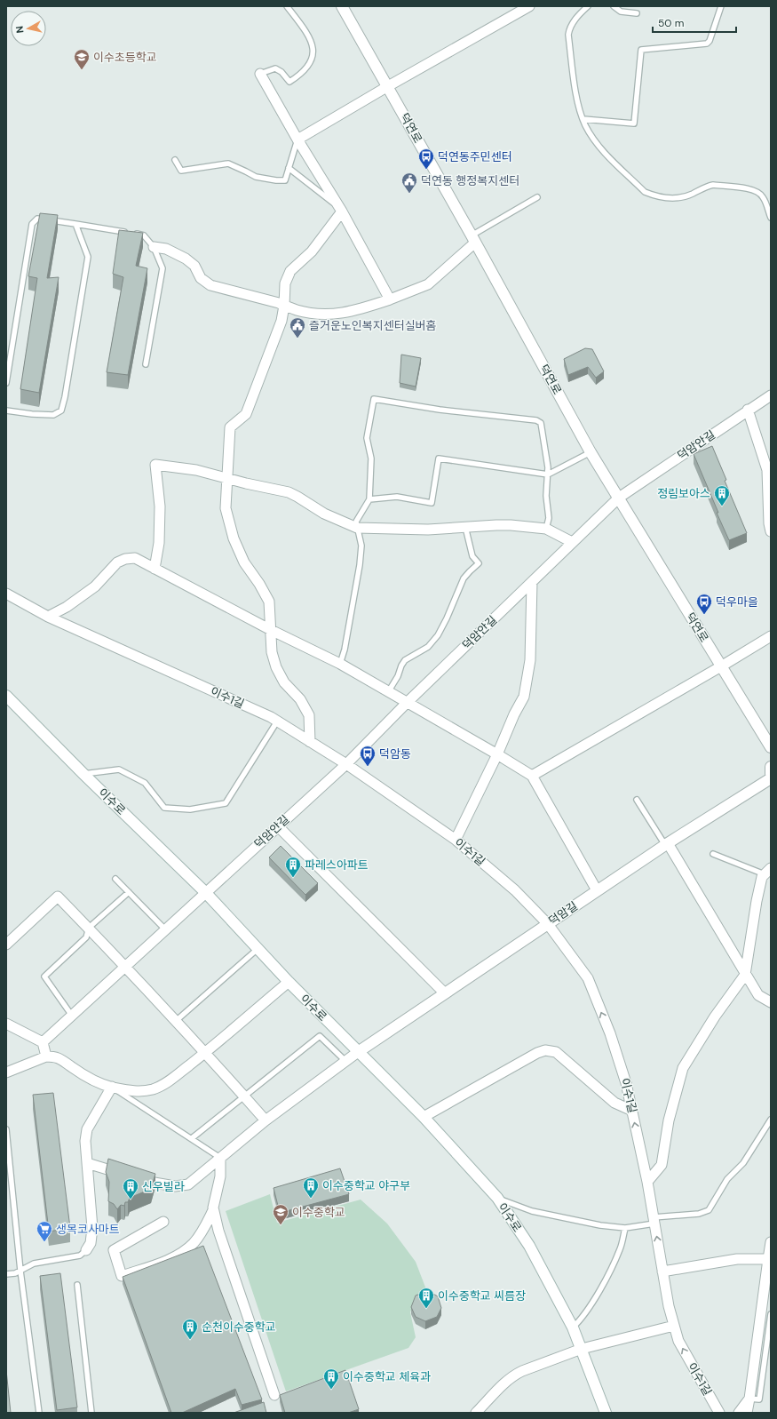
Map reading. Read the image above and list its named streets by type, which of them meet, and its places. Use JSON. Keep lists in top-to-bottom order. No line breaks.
{"streets":{"street":["덕연로","덕암안길","이수1길","이수로","덕암길"]},"crossings":[["덕연로","덕암안길"],["덕암안길","이수1길"],["덕암안길","이수로"],["이수1길","덕암길"],["이수로","덕암길"]],"one_way":["이수1길"],"places":{"school or university":["이수초등학교","이수중학교"],"bus stop":["덕연동주민센터","덕우마을","덕암동"],"public building":["덕연동 행정복지센터","즐거운노인복지센터실버홈"],"building":["정림보아스","파레스아파트","이수중학교 야구부","신우빌라","이수중학교 씨름장","순천이수중학교","이수중학교 체육과"],"supermarket":["생목코사마트"]},"scale_bar":"50 m","north":"left"}
